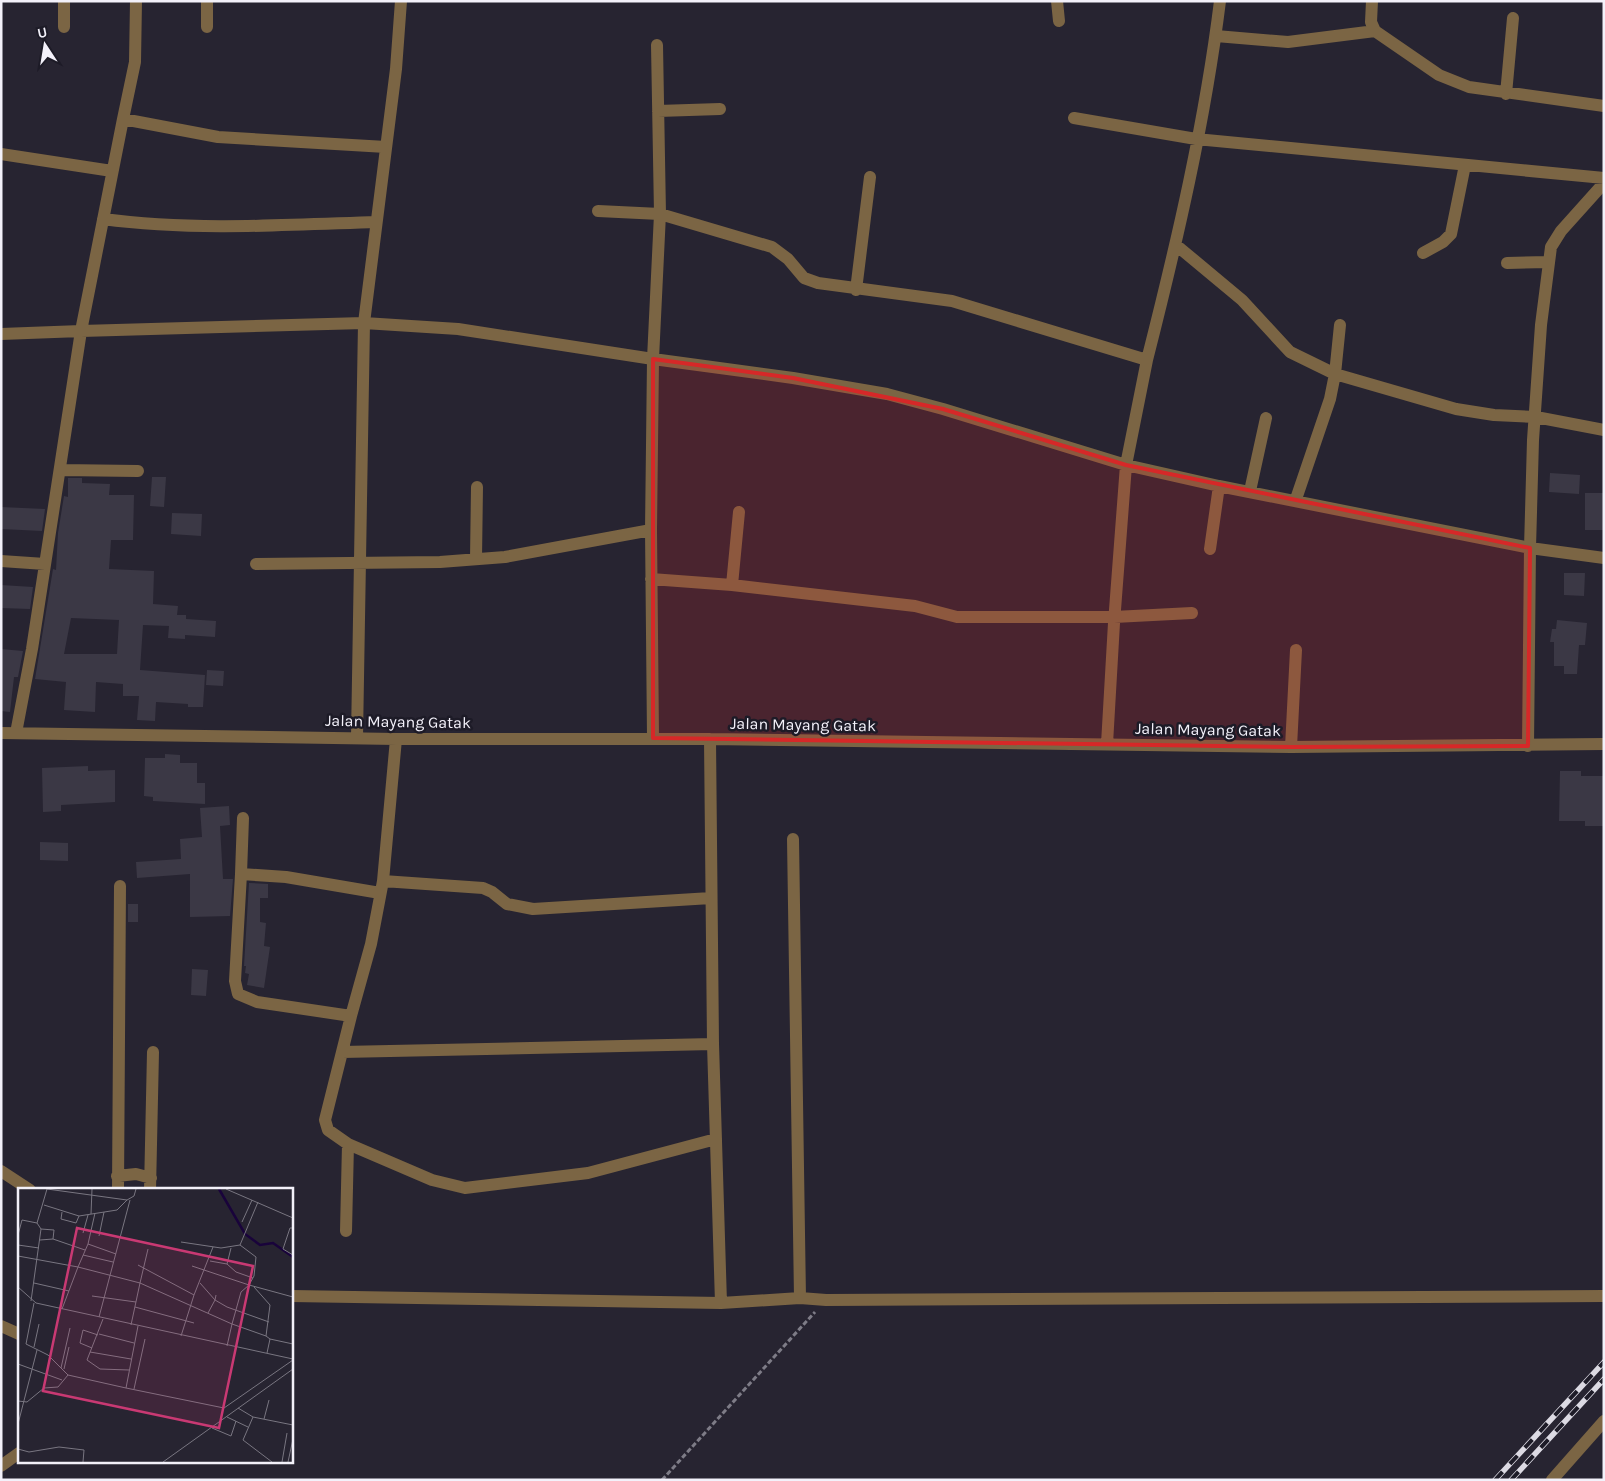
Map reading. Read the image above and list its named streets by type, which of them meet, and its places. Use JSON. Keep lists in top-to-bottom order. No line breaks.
{"streets":{"street":["Jalan Mayang Gatak"]},"north":"top"}
